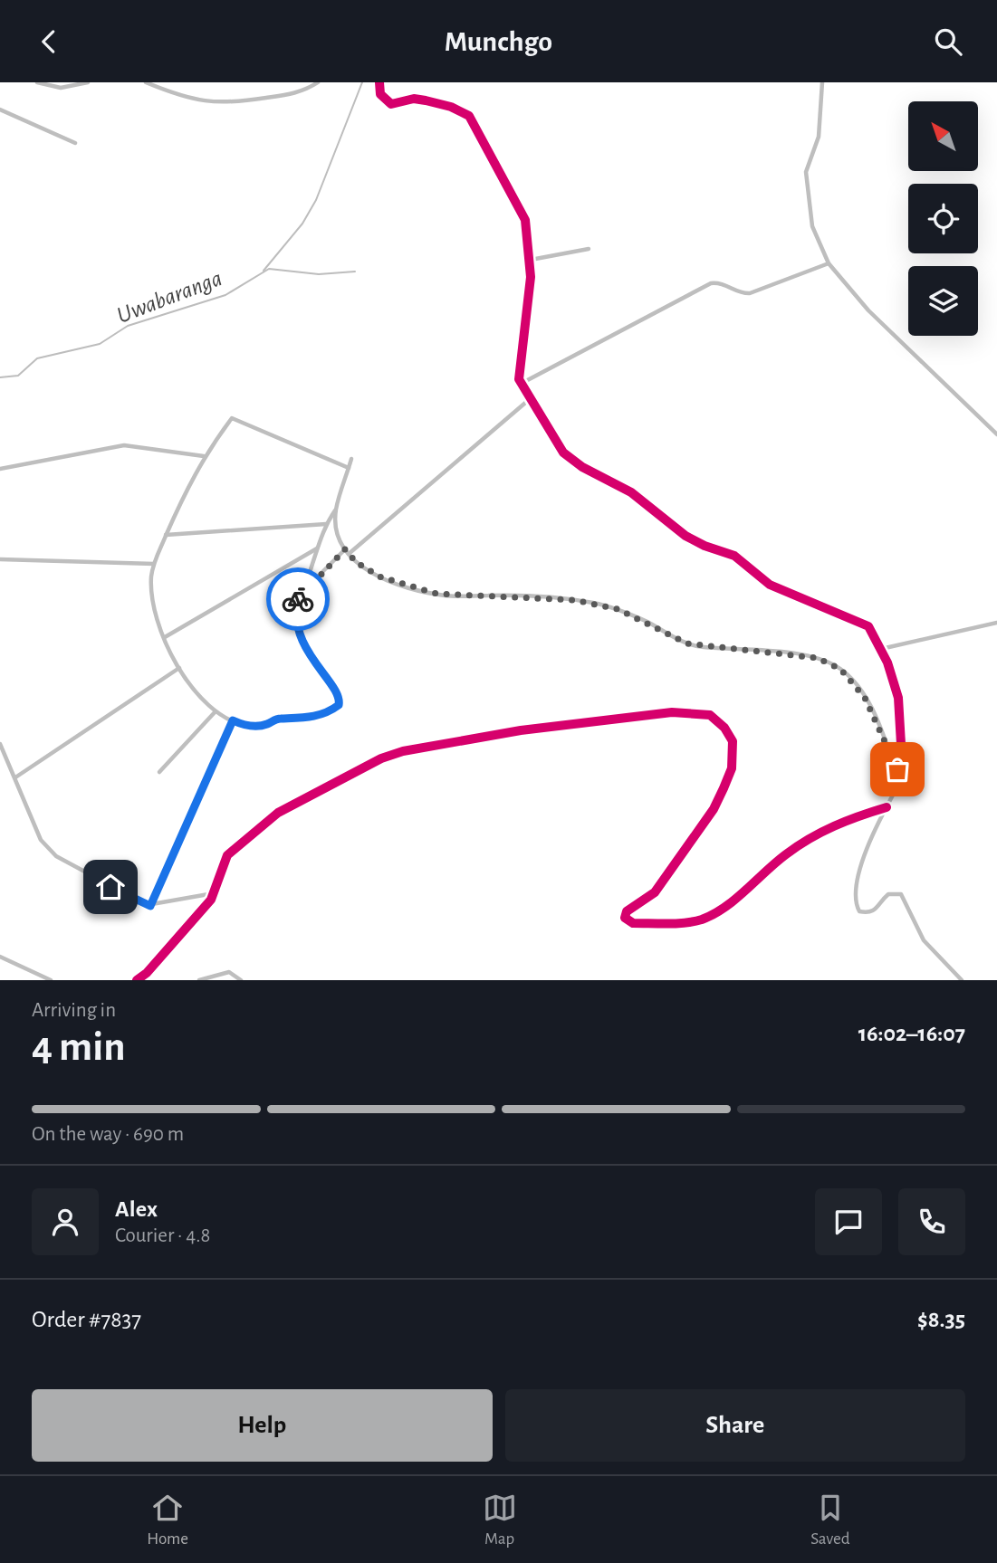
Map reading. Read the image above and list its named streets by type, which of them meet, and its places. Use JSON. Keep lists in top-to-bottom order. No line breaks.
{"water":["Uwabaranga"],"north":"top left","page":{"header":"Munchgo","heading":["4 min","Arriving in","16:02–16:07"],"panel":["Alex","Courier · 4.8","Order #7837","$8.35"],"bar":"On the way · 690 m","buttons":["Help","Share"],"tabs":["Home","Map","Saved"]}}
